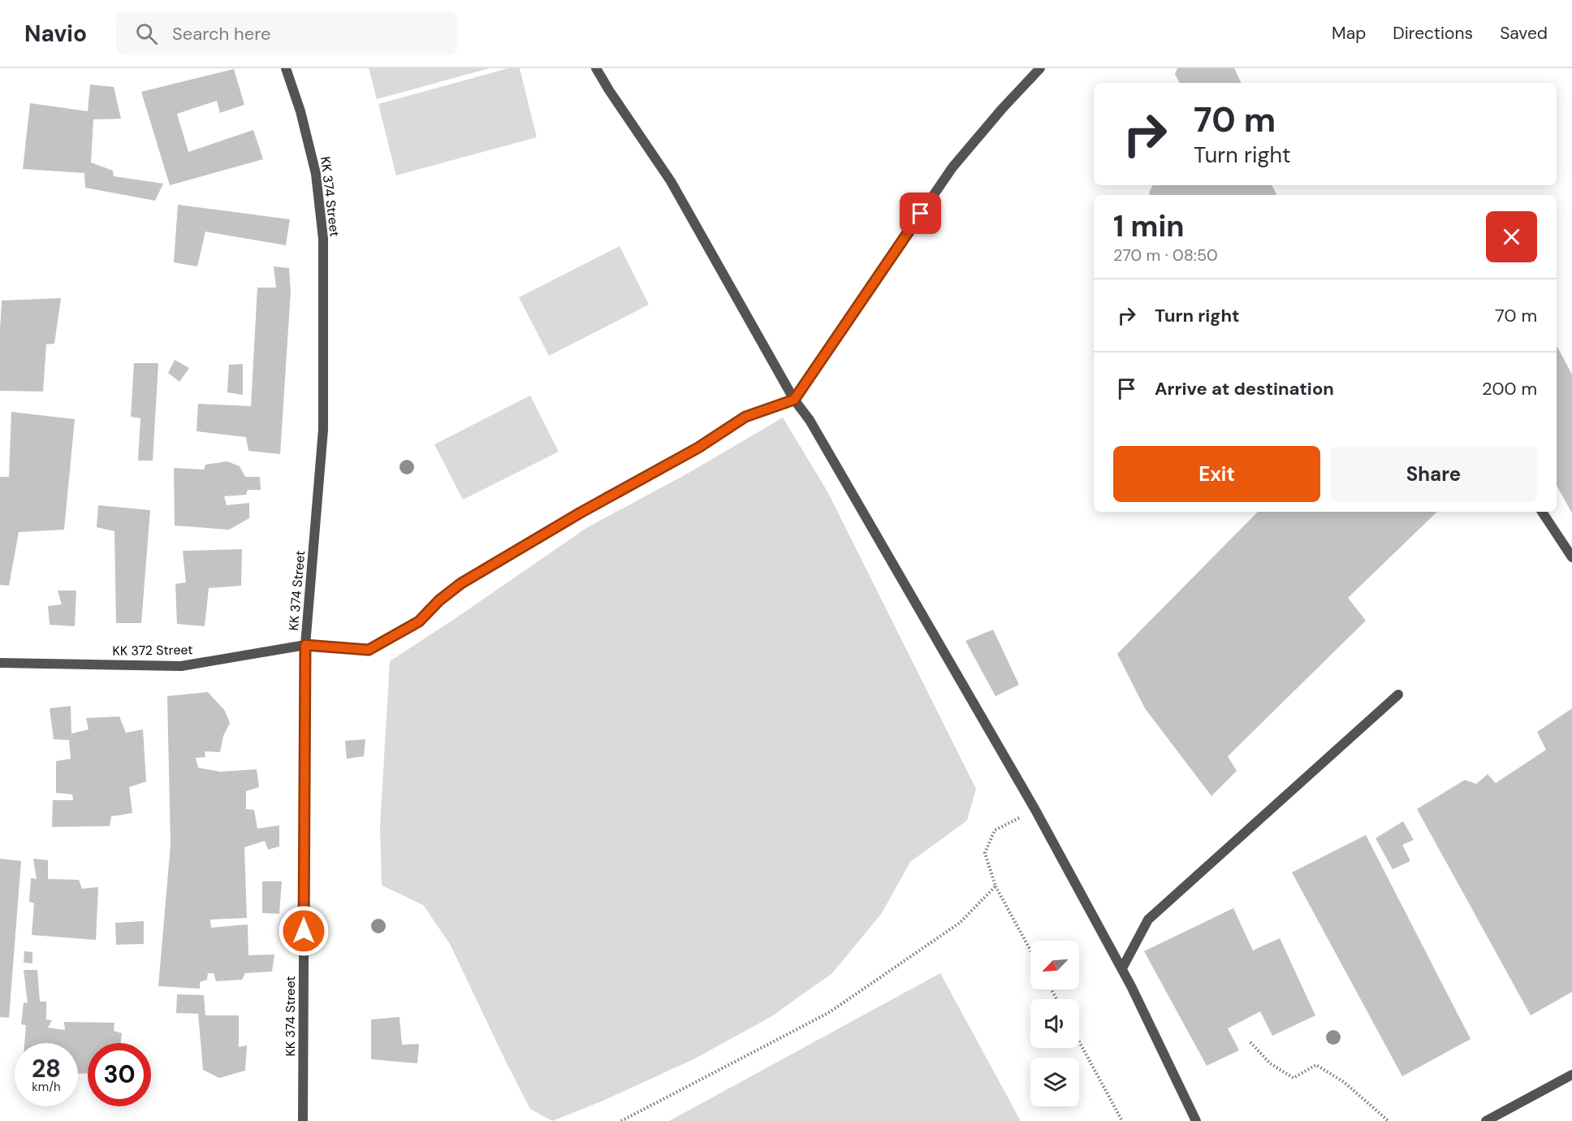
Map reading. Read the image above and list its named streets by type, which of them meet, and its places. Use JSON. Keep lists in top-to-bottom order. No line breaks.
{"streets":{"street":["KK 374 Street","KK 372 Street"]},"crossings":[["KK 374 Street","KK 372 Street"]],"north":"bottom left","page":{"header":"Navio","search":"Search here","nav":["Map","Directions","Saved"],"turn":["70 m","Turn right"],"heading":["1 min","270 m · 08:50"],"list":[{"name":"Turn right","value":"70 m"},{"name":"Arrive at destination","value":"200 m"}],"buttons":["Exit","Share"],"speed":"28 km/h","limit":"30"}}
